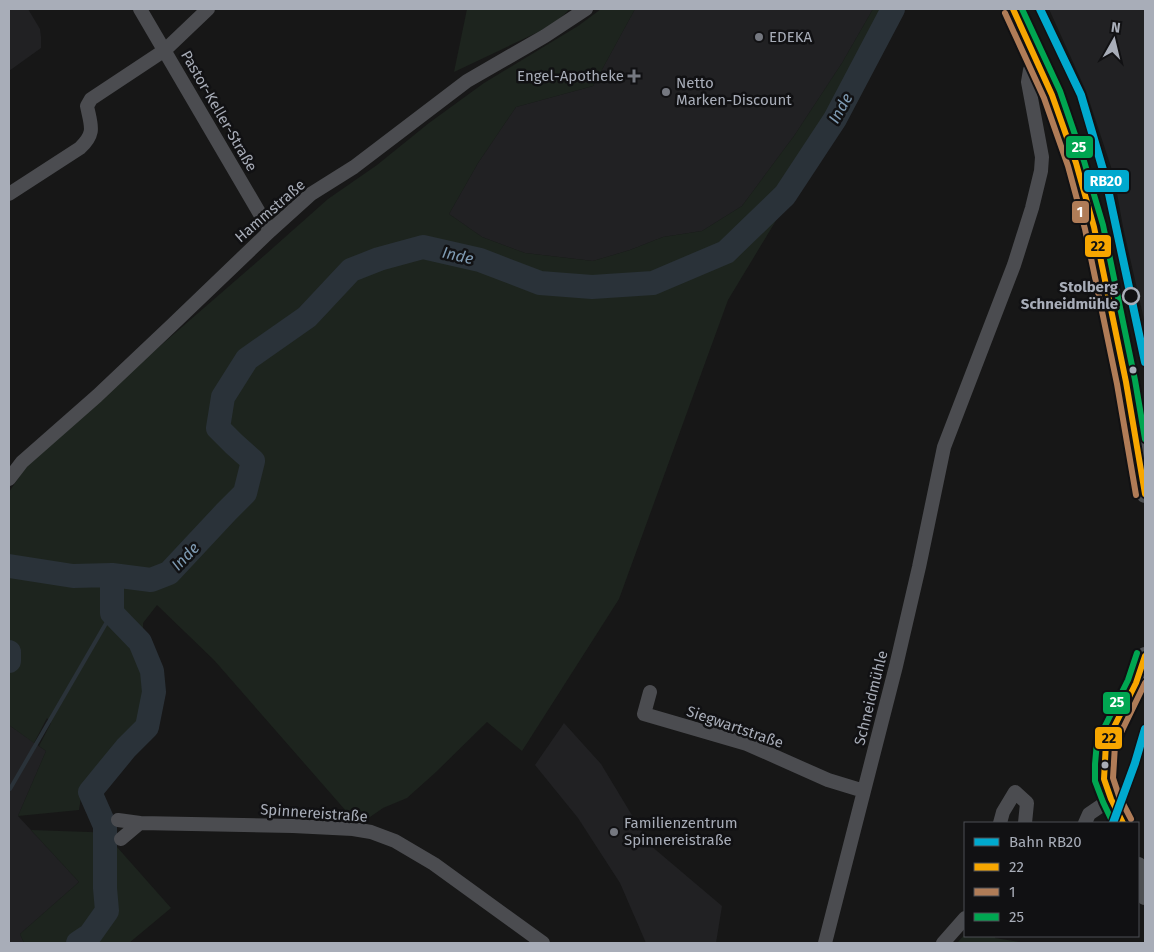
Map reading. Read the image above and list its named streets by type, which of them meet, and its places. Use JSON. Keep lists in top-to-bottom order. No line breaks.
{"streets":{"street":["Pastor-Keller-Straße","Hammstraße","Schneidmühle","Siegwartstraße","Spinnereistraße"]},"crossings":[["Pastor-Keller-Straße","Hammstraße"],["Schneidmühle","Siegwartstraße"]],"water":["Inde"],"places":{"other":["EDEKA","Netto Marken-Discount","Stolberg Schneidmühle","Familienzentrum Spinnereistraße"],"health":["Engel-Apotheke"]},"lines":["rail line RB20","transit line 22","transit line 25","transit line 1"],"legend":["Bahn RB20","22","1","25"],"north":"top"}
